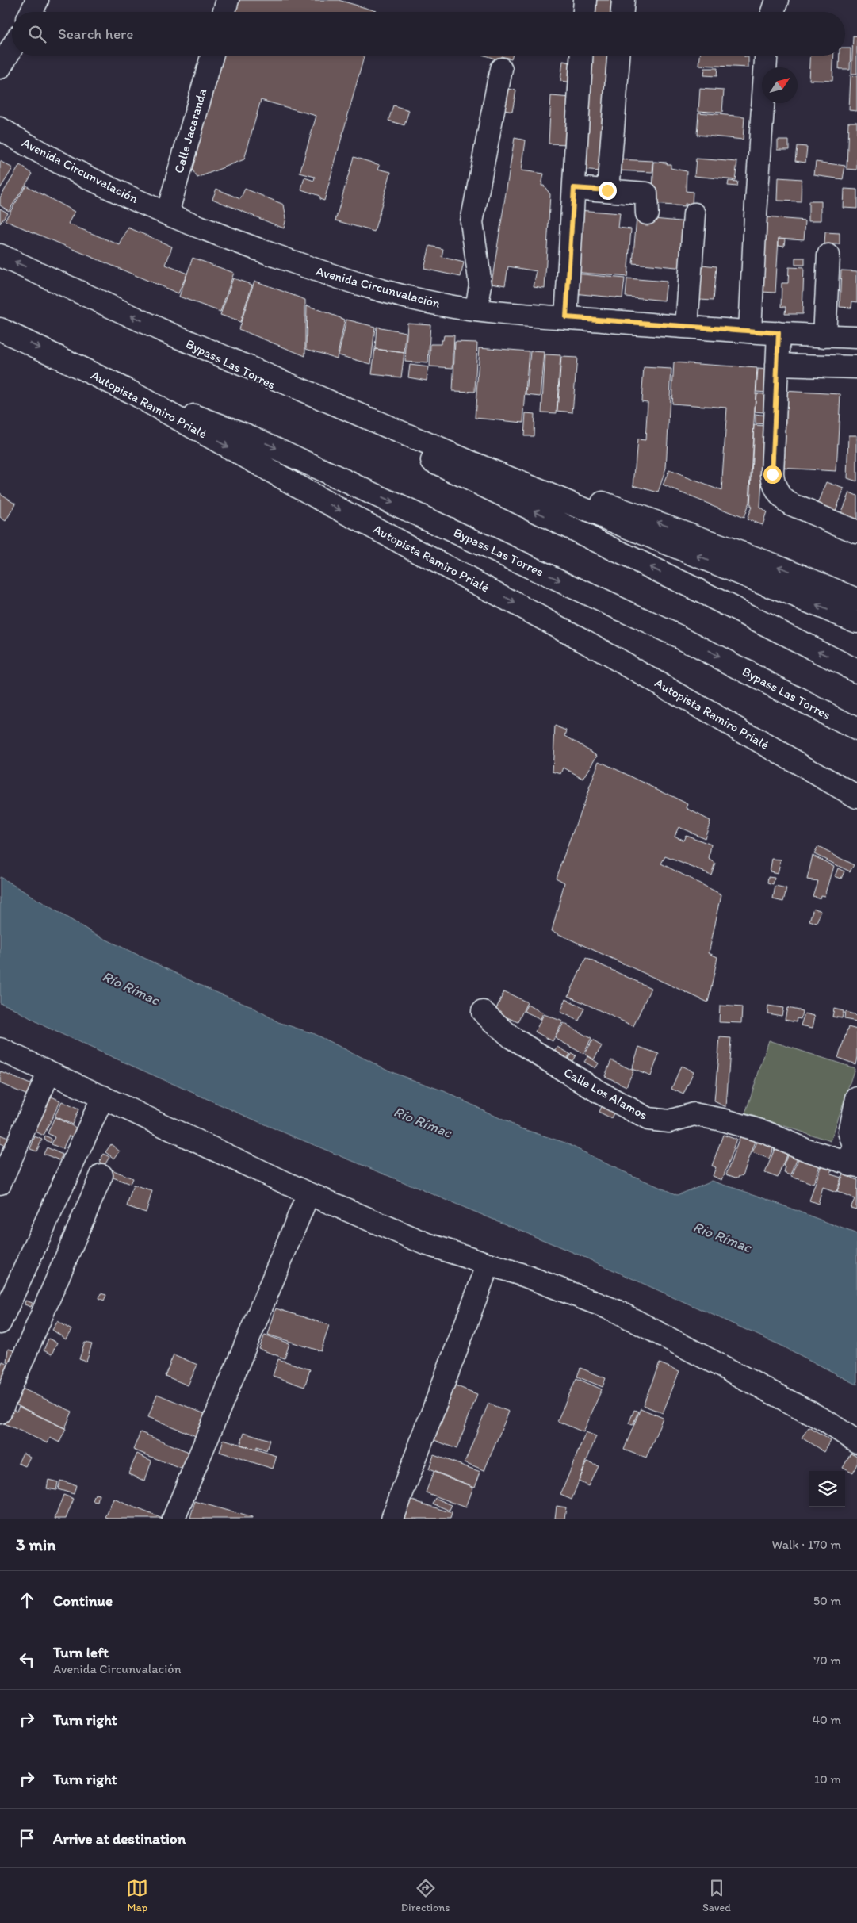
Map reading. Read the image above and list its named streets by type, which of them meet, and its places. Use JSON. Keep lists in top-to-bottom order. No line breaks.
{"streets":{"main road":["Calle Jacaranda","Avenida Circunvalación","Bypass Las Torres","Autopista Ramiro Prialé","Calle Los Alamos"]},"crossings":[["Calle Jacaranda","Avenida Circunvalación"],["Bypass Las Torres","Autopista Ramiro Prialé"]],"water":["Río Rímac"],"north":"top right","page":{"search":"Search here","heading":["3 min","Walk · 170 m"],"list":[["Continue","50 m"],["Turn left","Avenida Circunvalación","70 m"],["Turn right","40 m"],["Turn right","10 m"],"Arrive at destination"],"nav":["Map","Directions","Saved"]}}
